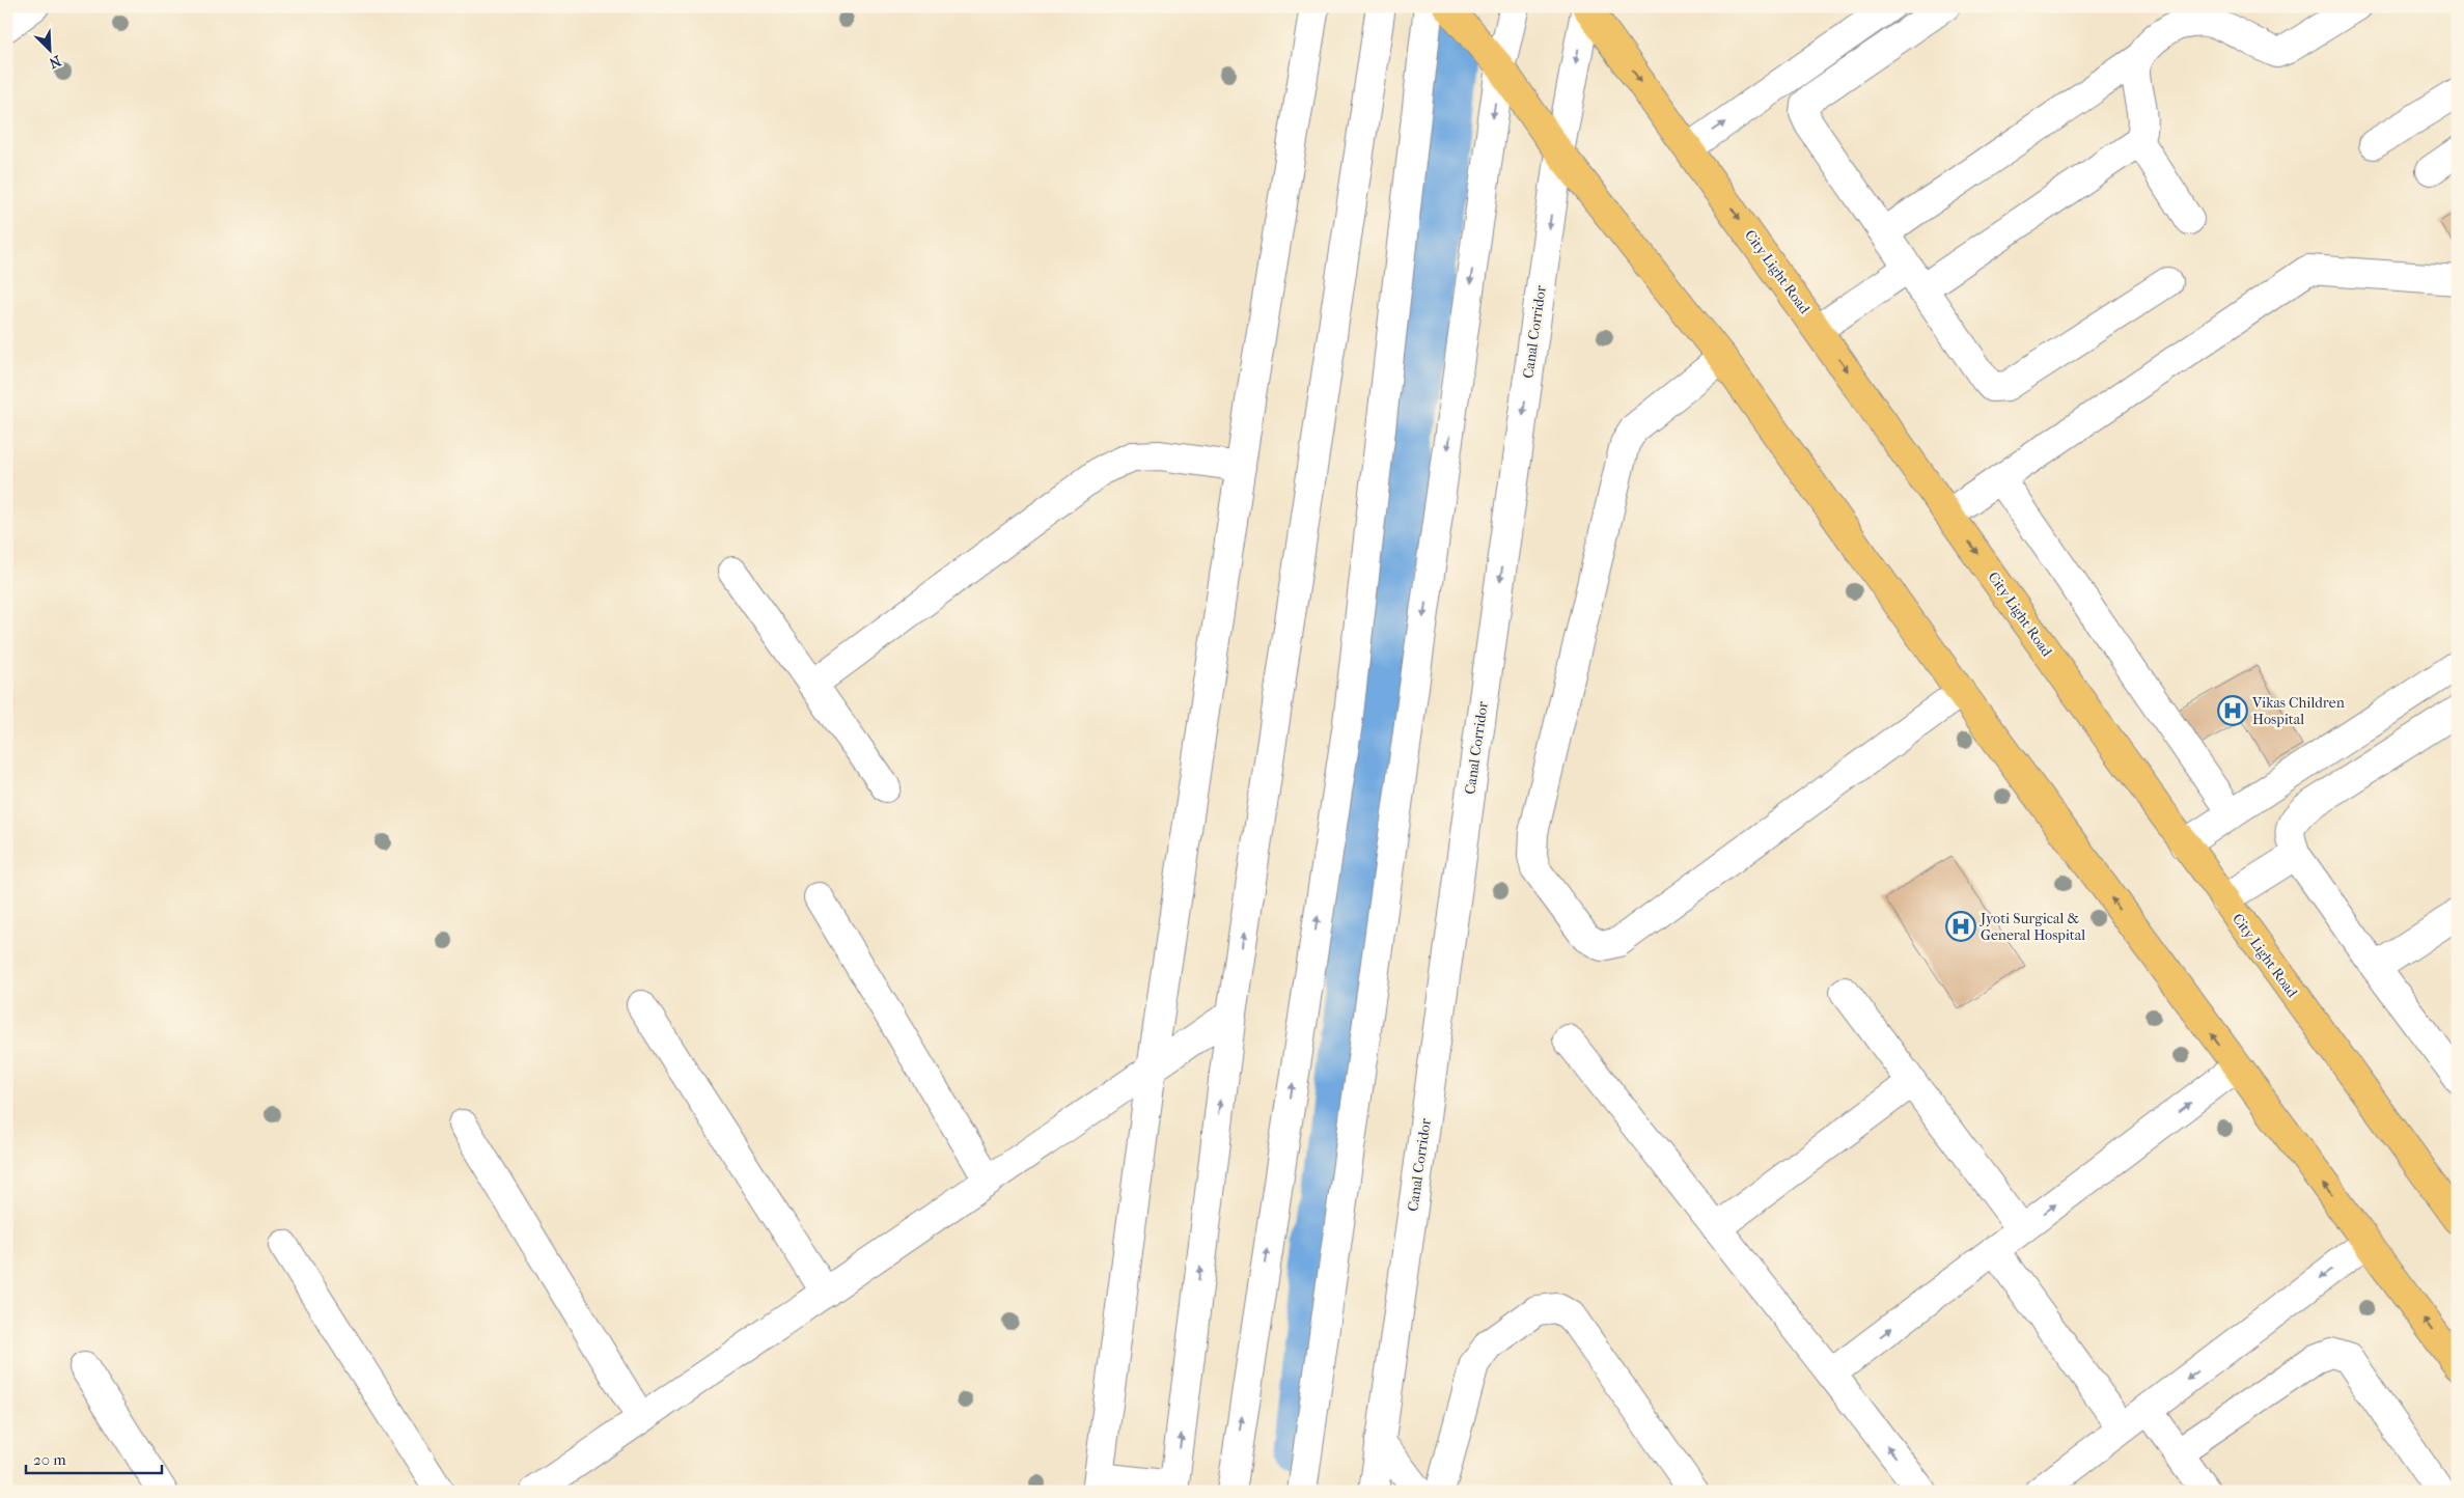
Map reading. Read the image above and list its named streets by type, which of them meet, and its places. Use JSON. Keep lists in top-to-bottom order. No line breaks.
{"streets":{"main road":["City Light Road"],"street":["Canal Corridor"]},"crossings":[["City Light Road","Canal Corridor"]],"places":{"hospital":["Vikas Children Hospital","Jyoti Surgical & General Hospital"]},"scale_bar":"20 m","north":"bottom right"}
